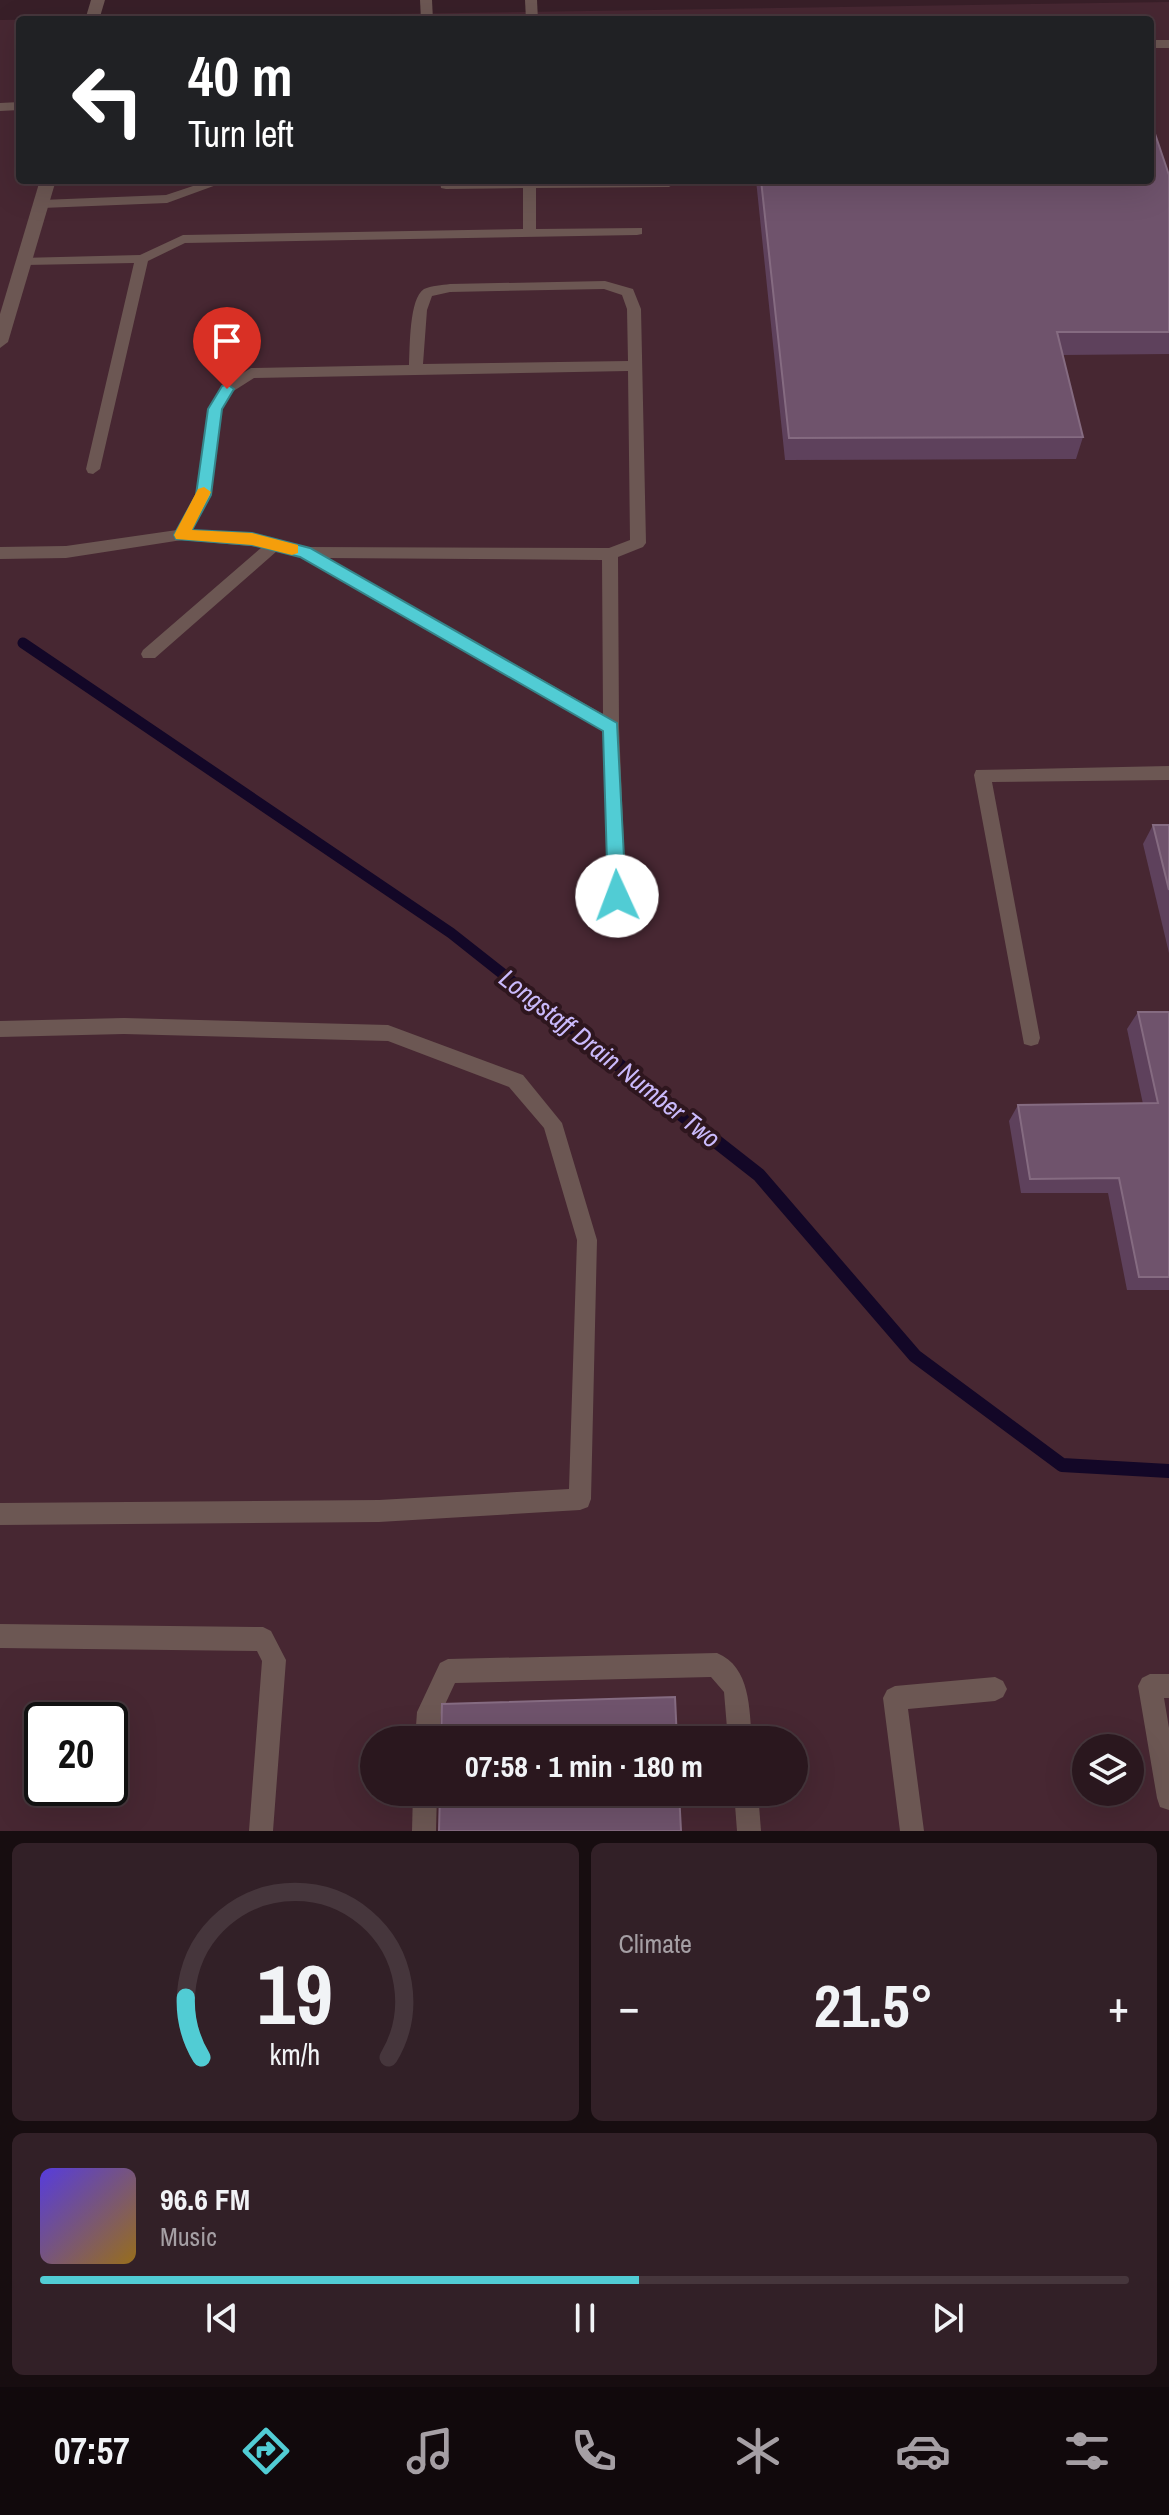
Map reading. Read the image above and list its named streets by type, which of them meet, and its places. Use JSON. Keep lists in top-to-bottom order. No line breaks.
{"water":["Longstaff Drain Number Two"],"page":{"turn":["40 m","Turn left"],"limit":"20","trip":"07:58 · 1 min · 180 m","tile":"Climate","heat":["−","21.5°","+"],"song":["96.6 FM","Music"],"tabs":"07:57","gauge":["19","km/h"]}}
